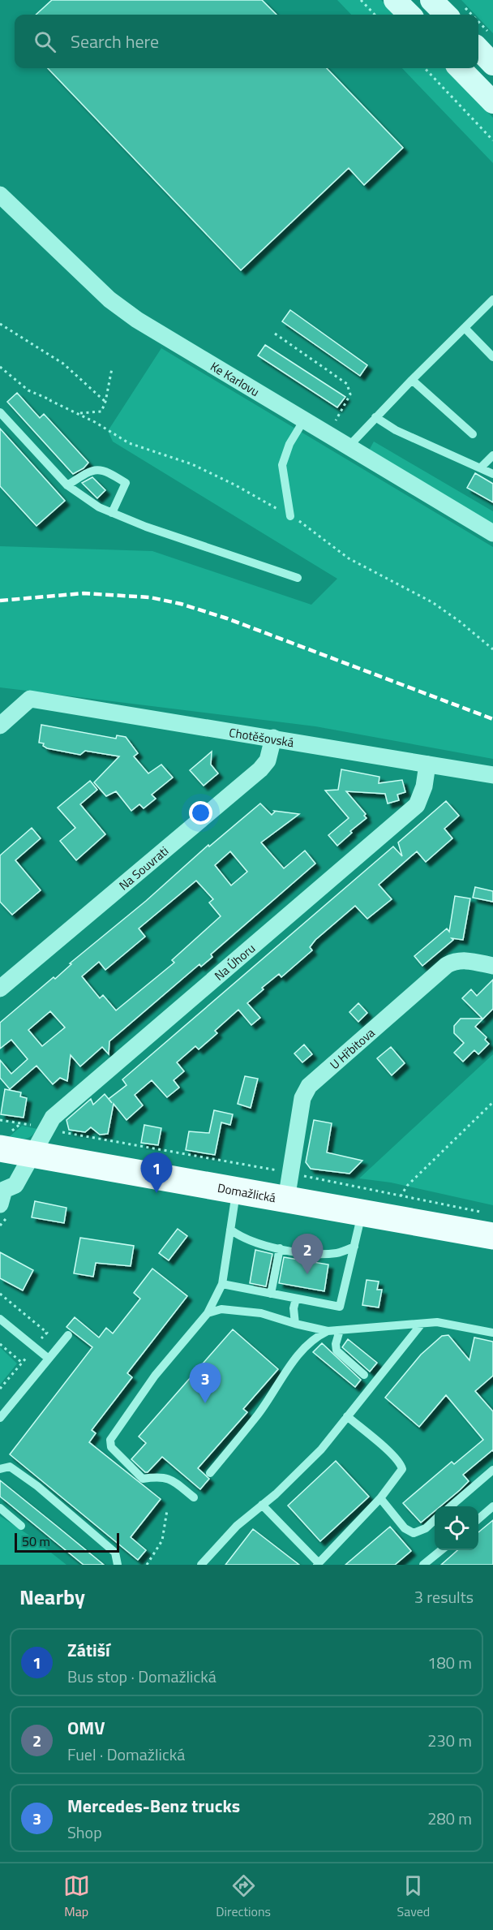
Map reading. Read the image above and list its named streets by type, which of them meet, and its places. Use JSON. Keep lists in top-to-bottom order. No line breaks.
{"streets":{"main road":["Domažlická"],"street":["Ke Karlovu","Chotěšovská","Na Souvrati","Na Úhoru","U Hřbitova"]},"crossings":[["Chotěšovská","Na Souvrati"],["Chotěšovská","Na Úhoru"],["Na Úhoru","Domažlická"],["U Hřbitova","Domažlická"]],"scale_bar":"50 m","page":{"search":"Search here","pins":["1","2","3"],"scale":"50 m","heading":["Nearby","3 results"],"list":[{"mark":"1","name":"Zátiší","note":"Bus stop · Domažlická","value":"180 m"},{"mark":"2","name":"OMV","note":"Fuel · Domažlická","value":"230 m"},{"mark":"3","name":"Mercedes-Benz trucks","note":"Shop","value":"280 m"}],"nav":["Map","Directions","Saved"]}}
